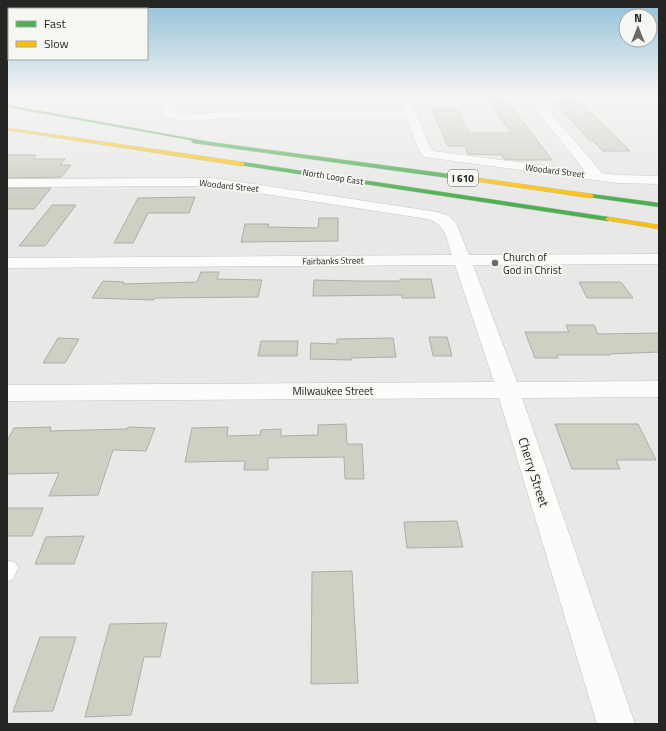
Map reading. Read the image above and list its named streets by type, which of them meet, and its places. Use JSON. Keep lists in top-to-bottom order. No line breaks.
{"streets":{"highway":["North Loop East","I 610"],"street":["Woodard Street","Fairbanks Street","Milwaukee Street","Cherry Street"]},"crossings":[["Woodard Street","Cherry Street"],["Fairbanks Street","Cherry Street"],["Milwaukee Street","Cherry Street"]],"places":["Church of God in Christ"],"legend":["Fast","Slow"],"north":"top"}
